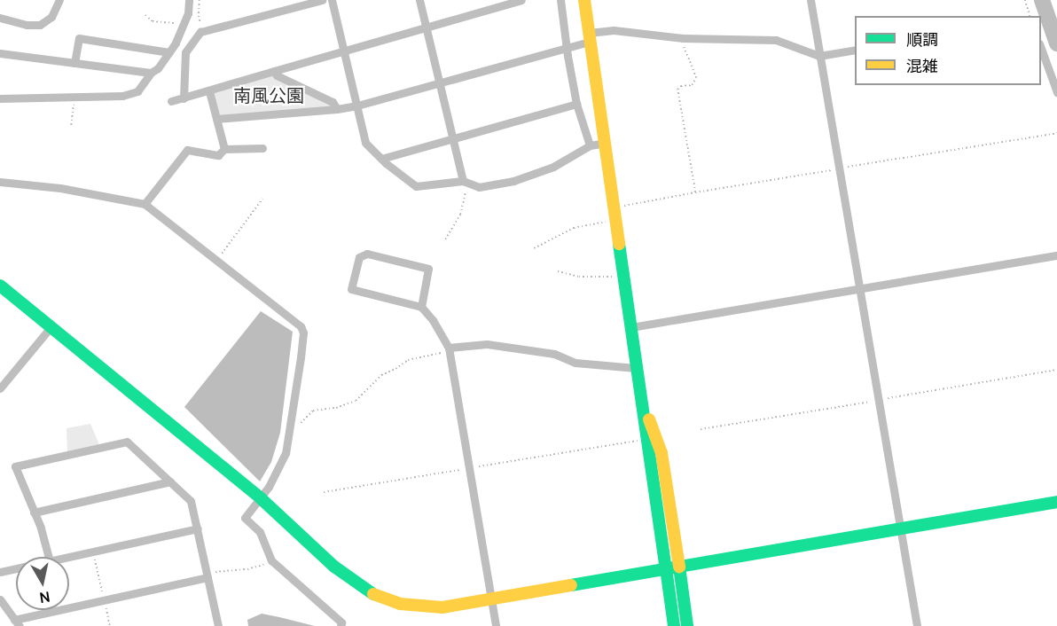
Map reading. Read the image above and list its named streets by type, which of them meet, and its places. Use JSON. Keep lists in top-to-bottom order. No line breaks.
{"parks":["南風公園"],"legend":["順調","混雑"],"north":"bottom"}
